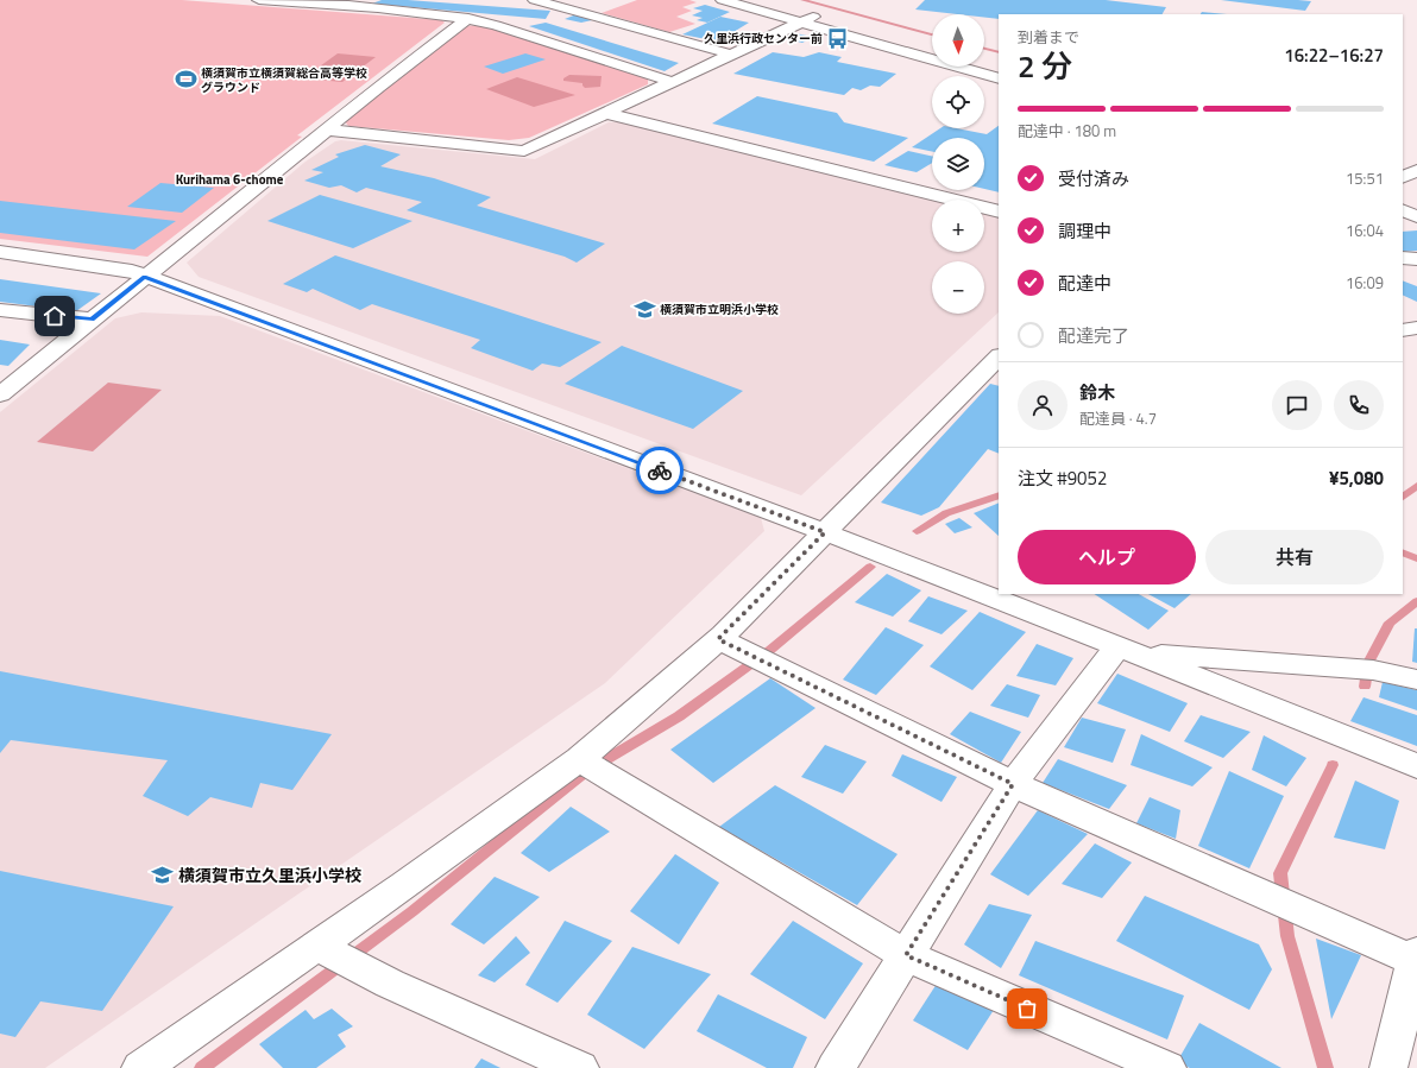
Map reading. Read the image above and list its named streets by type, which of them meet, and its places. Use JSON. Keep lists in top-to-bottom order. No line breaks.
{"districts":["Kurihama 6-chome"],"places":{"bus stop":["久里浜行政センター前"],"sports":["横須賀市立横須賀総合高等学校 グラウンド"],"school or university":["横須賀市立明浜小学校","横須賀市立久里浜小学校"]},"north":"bottom","page":{"map_buttons":["+","−"],"heading":["2 分","到着まで","16:22–16:27"],"panel":["鈴木","配達員 · 4.7","注文 #9052","¥5,080"],"bar":"配達中 · 180 m","list":[["受付済み","15:51"],["調理中","16:04"],["配達中","16:09"],"配達完了"],"buttons":["ヘルプ","共有"]}}
